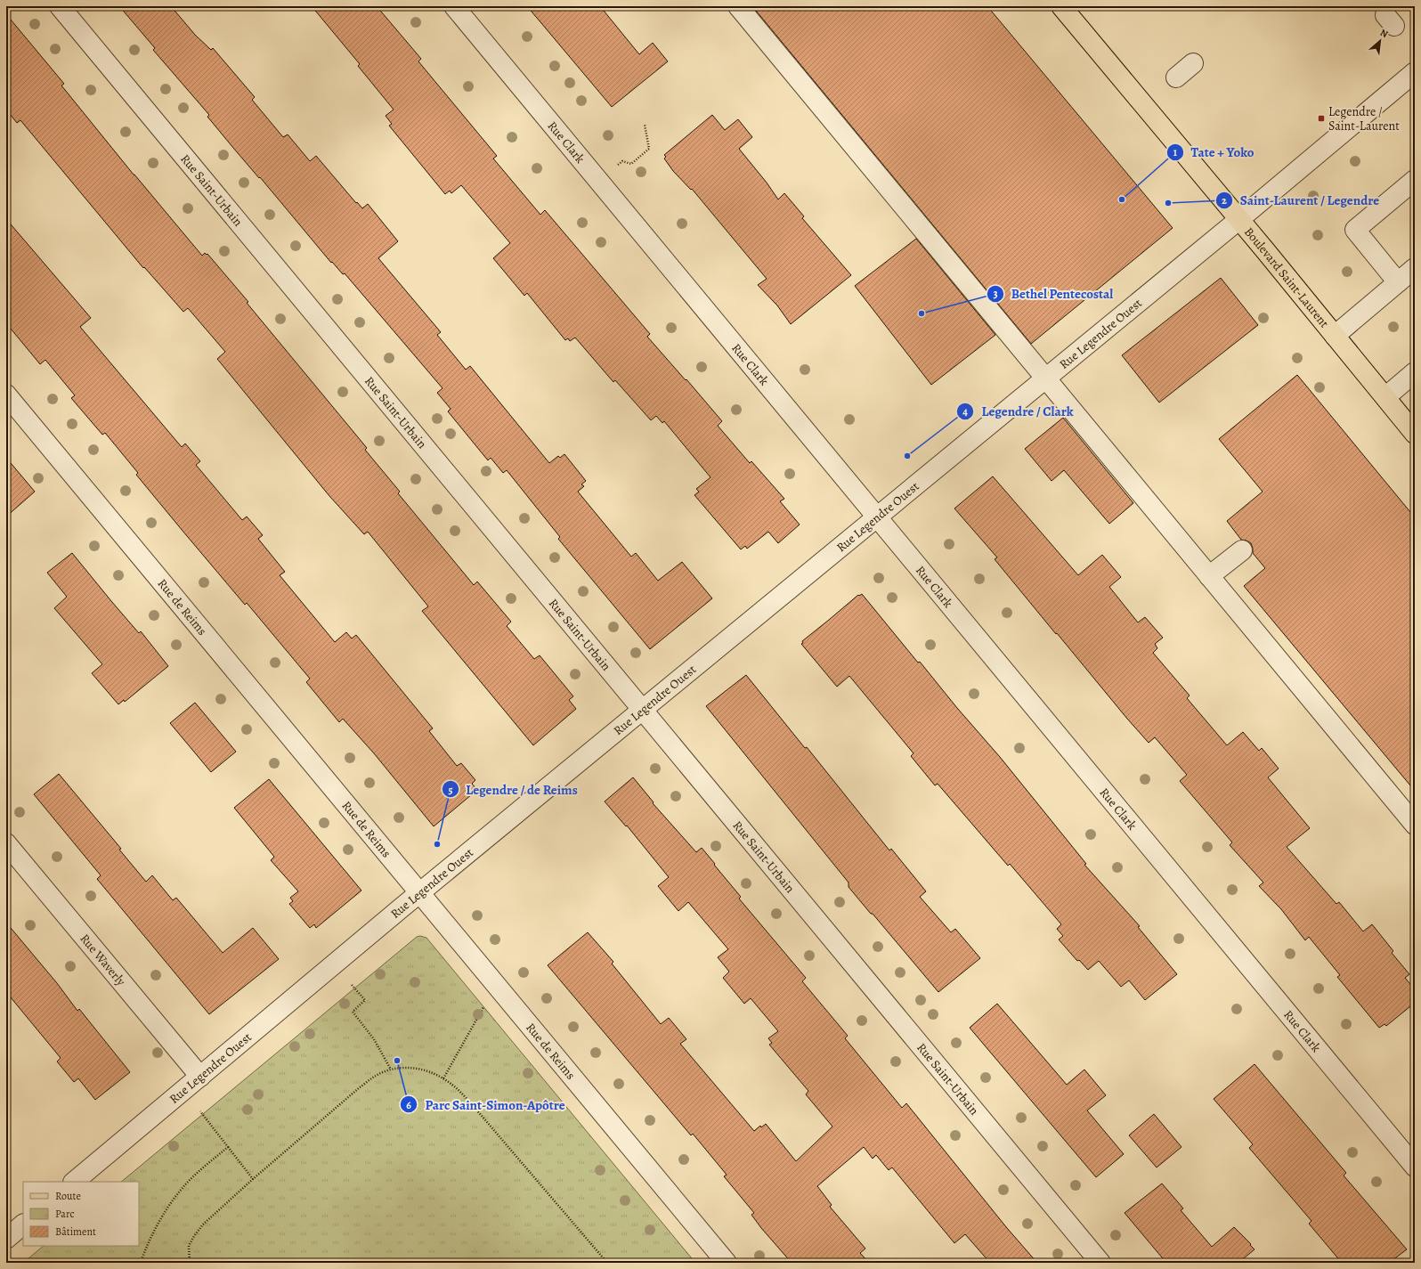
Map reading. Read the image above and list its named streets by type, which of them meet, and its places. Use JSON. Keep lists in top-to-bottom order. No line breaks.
{"streets":{"main road":["Boulevard Saint-Laurent"],"street":["Rue Clark","Rue Saint-Urbain","Rue Legendre Ouest","Rue de Reims","Rue Waverly"]},"crossings":[["Rue Clark","Rue Legendre Ouest"],["Rue Saint-Urbain","Rue Legendre Ouest"],["Boulevard Saint-Laurent","Rue Legendre Ouest"],["Rue Legendre Ouest","Rue de Reims"],["Rue Legendre Ouest","Rue Waverly"]],"places":{"transit":["Legendre / Saint-Laurent"],"other":["Tate + Yoko","Saint-Laurent / Legendre","Bethel Pentecostal","Legendre / Clark","Legendre / de Reims","Parc Saint-Simon-Apôtre"]},"legend":["Route","Parc","Bâtiment"],"north":"top right"}
